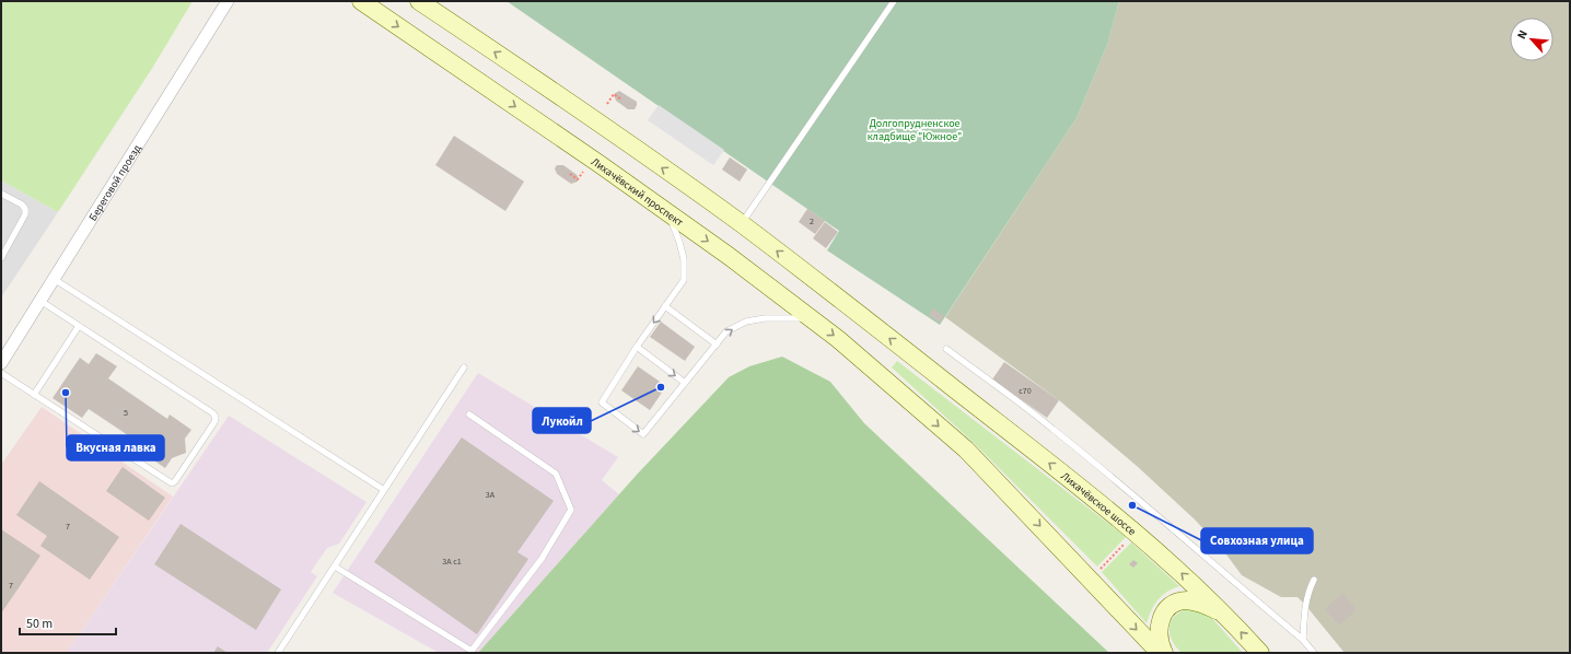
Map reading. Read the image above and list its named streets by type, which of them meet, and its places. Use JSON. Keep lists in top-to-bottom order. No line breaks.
{"streets":{"main road":["Лихачёвский проспект","Лихачёвское шоссе"],"street":["Береговой проезд"]},"one_way":["Лихачёвское шоссе"],"parks":["Долгопрудненское кладбище \"Южное\""],"places":["Лукойл","Вкусная лавка","Совхозная улица"],"house_numbers":["2","с70","5","3А","7","3А с1","7"],"scale_bar":"50 m","north":"top left"}
